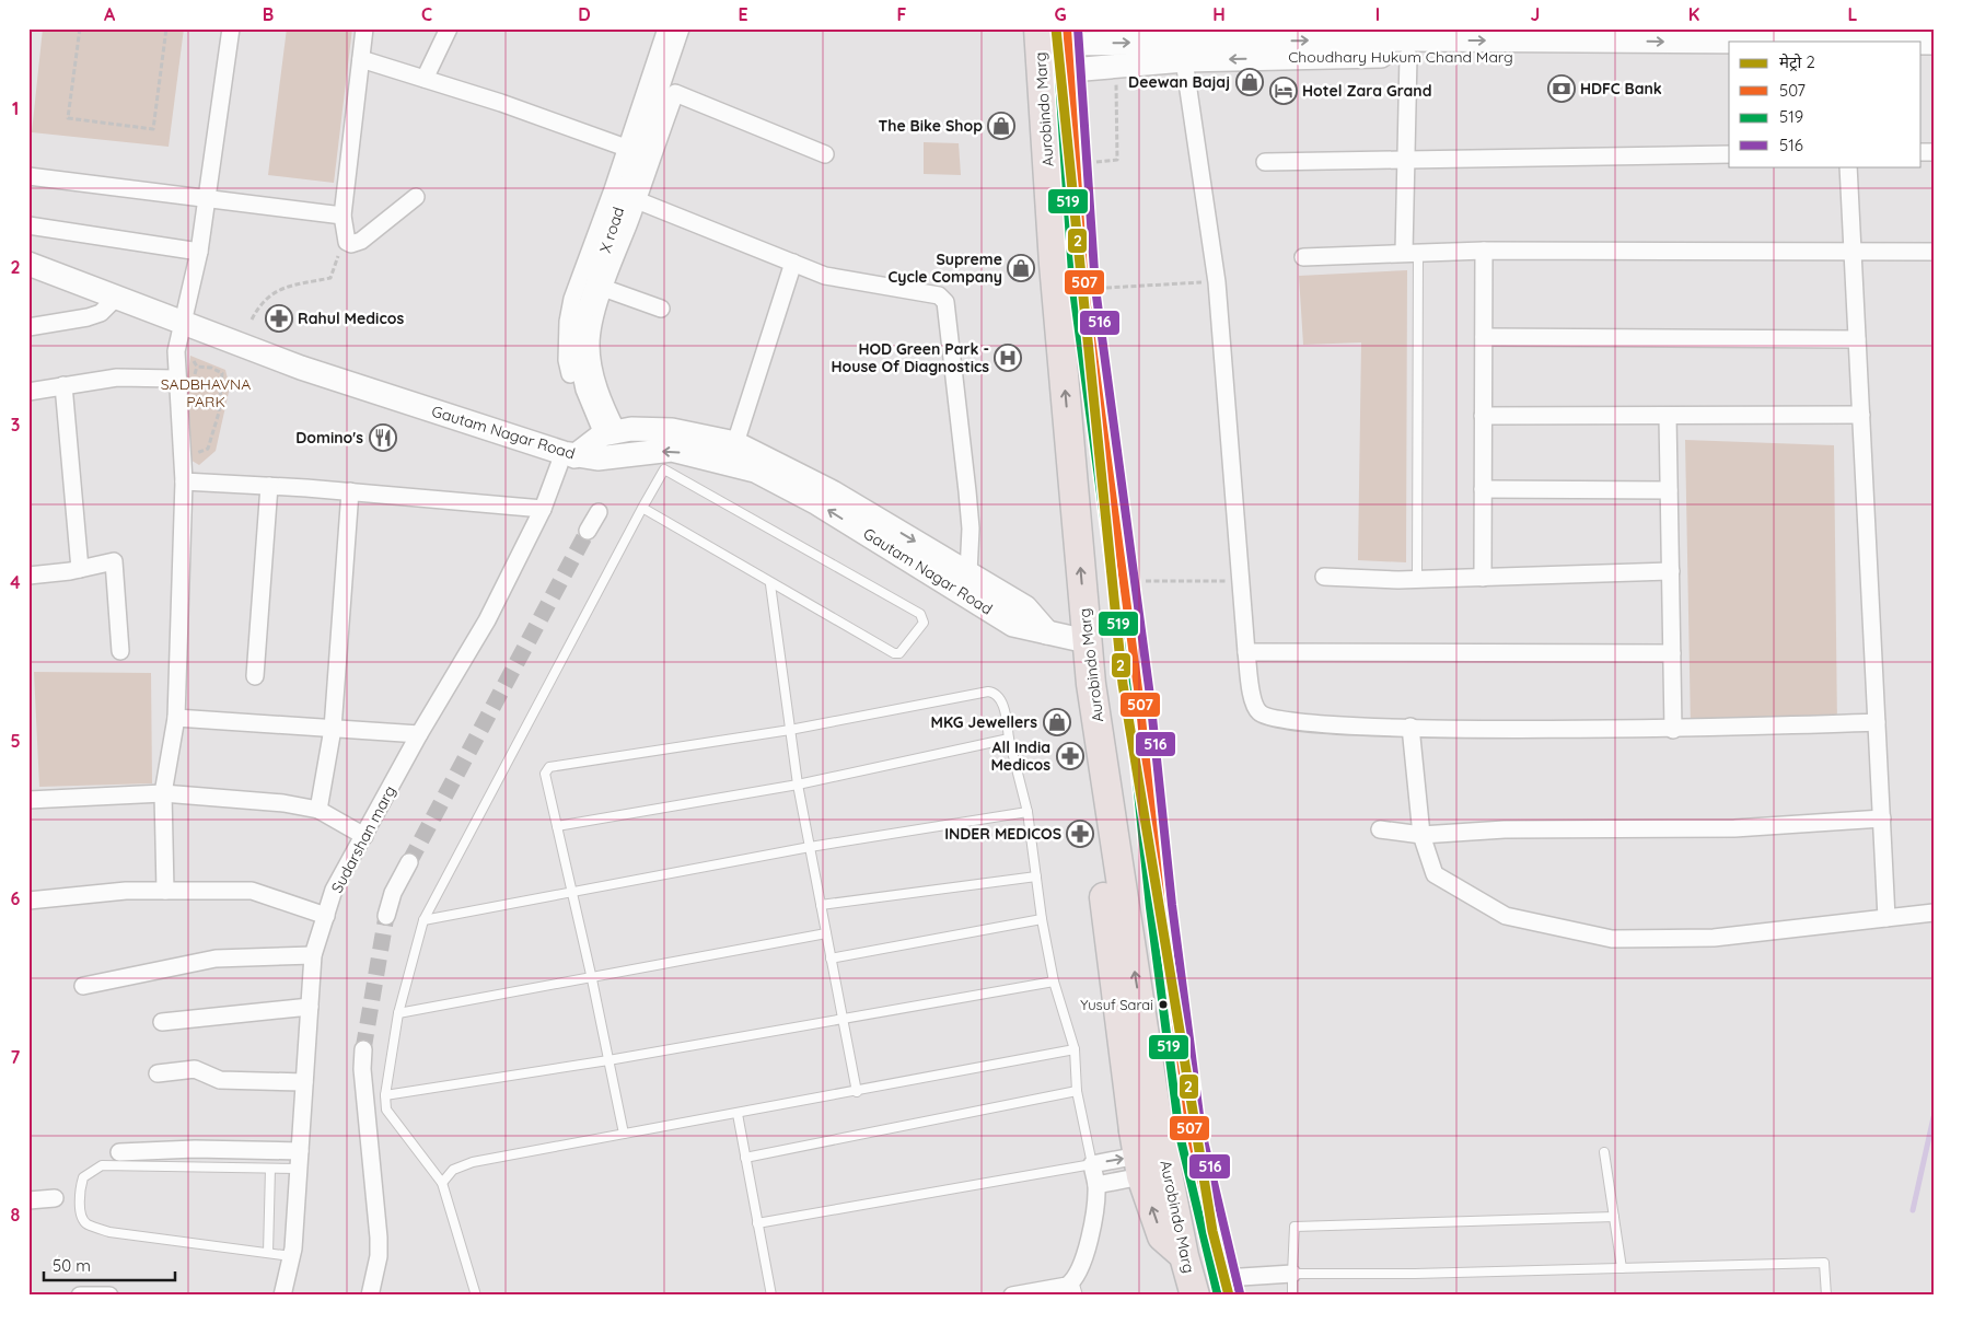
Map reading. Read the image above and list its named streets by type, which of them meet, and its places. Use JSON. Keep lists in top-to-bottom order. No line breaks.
{"streets":{"highway":["Aurobindo Marg"],"street":["Choudhary Hukum Chand Marg","X road","Gautam Nagar Road","Sudarshan marg"]},"crossings":[["Choudhary Hukum Chand Marg","Aurobindo Marg"],["Aurobindo Marg","Gautam Nagar Road"],["Gautam Nagar Road","Sudarshan marg"]],"parks":["SADBHAVNA PARK"],"places":{"shop":["Deewan Bajaj","The Bike Shop","Supreme Cycle Company","MKG Jewellers"],"bank":["HDFC Bank"],"hotel":["Hotel Zara Grand"],"pharmacy":["Rahul Medicos","All India Medicos","INDER MEDICOS"],"hospital":["HOD Green Park - House Of Diagnostics"],"restaurant":["Domino's"],"other":["Yusuf Sarai"]},"lines":["metro line 2","transit line 507","transit line 516","transit line 519"],"legend":["मेट्रो 2","507","519","516"],"scale_bar":"50 m","grid":{"columns":["A","B","C","D","E","F","G","H","I","J","K","L"],"rows":["1","2","3","4","5","6","7","8"]}}
